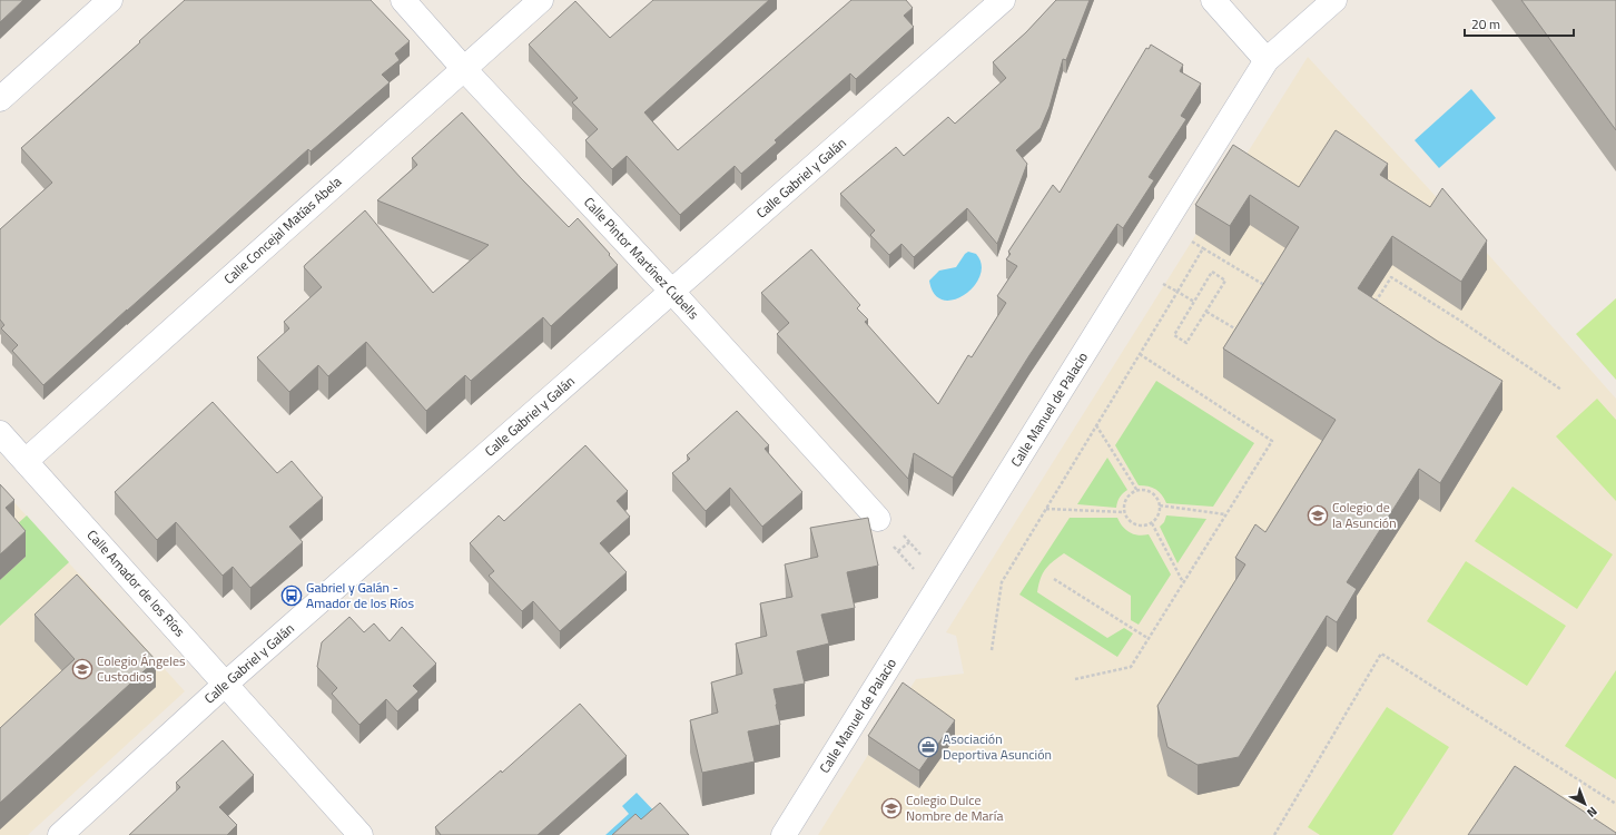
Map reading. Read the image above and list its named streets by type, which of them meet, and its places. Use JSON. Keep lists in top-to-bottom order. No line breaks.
{"streets":{"street":["Calle Gabriel y Galán","Calle Concejal Matías Abela","Calle Pintor Martínez Cubells","Calle Manuel de Palacio","Calle Amador de los Ríos"]},"crossings":[["Calle Gabriel y Galán","Calle Pintor Martínez Cubells"],["Calle Gabriel y Galán","Calle Amador de los Ríos"],["Calle Concejal Matías Abela","Calle Pintor Martínez Cubells"],["Calle Concejal Matías Abela","Calle Amador de los Ríos"]],"places":{"school or university":["Colegio de la Asunción","Colegio Ángeles Custodios","Colegio Dulce Nombre de María"],"bus stop":["Gabriel y Galán - Amador de los Ríos"],"office":["Asociación Deportiva Asunción"]},"scale_bar":"20 m","north":"bottom right"}
